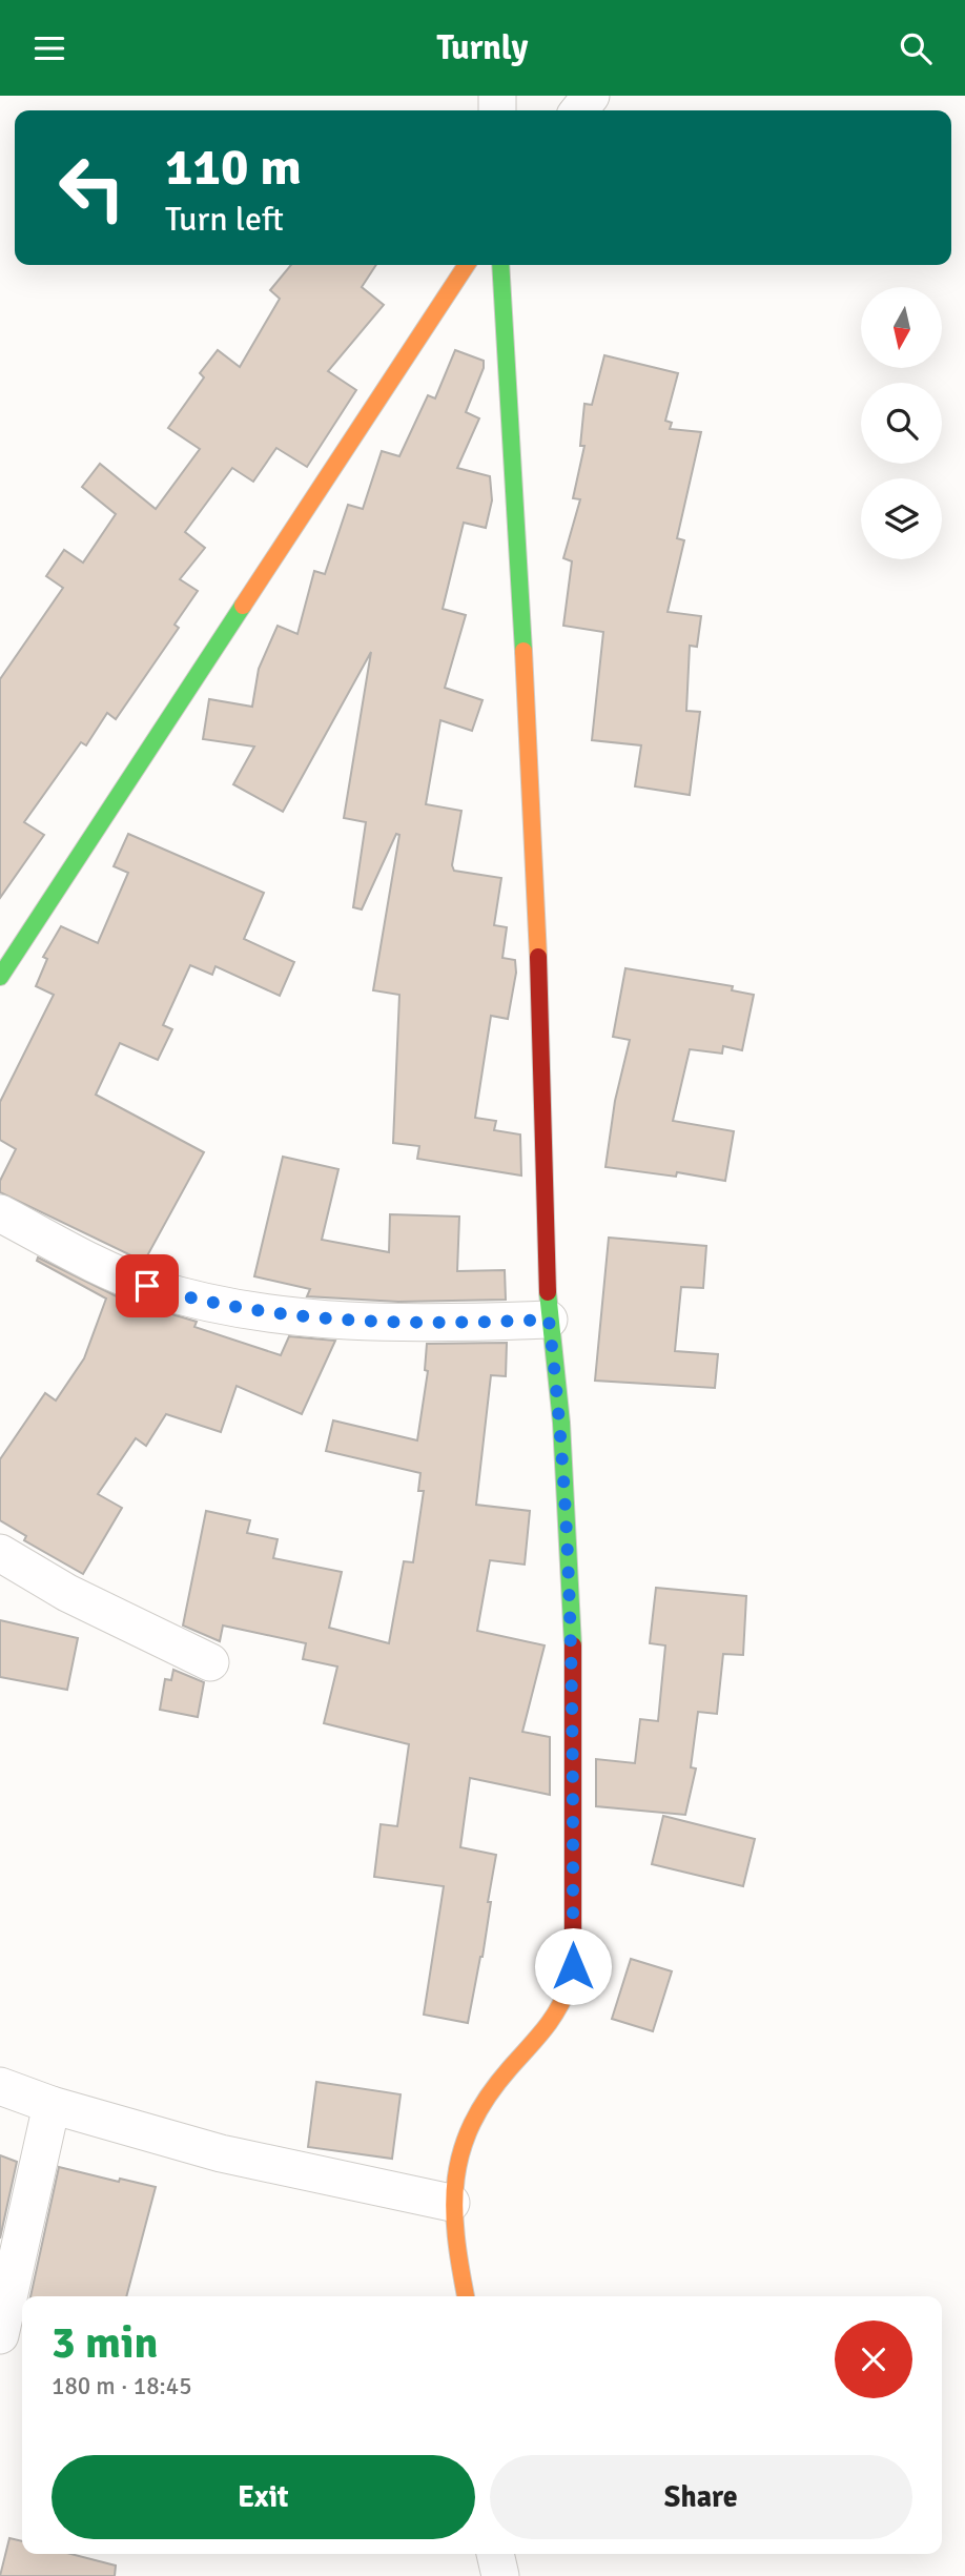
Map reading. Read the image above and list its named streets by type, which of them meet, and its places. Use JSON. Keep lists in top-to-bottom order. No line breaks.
{"north":"bottom","page":{"header":"Turnly","turn":["110 m","Turn left"],"heading":["3 min","180 m · 18:45"],"buttons":["Exit","Share"]}}
